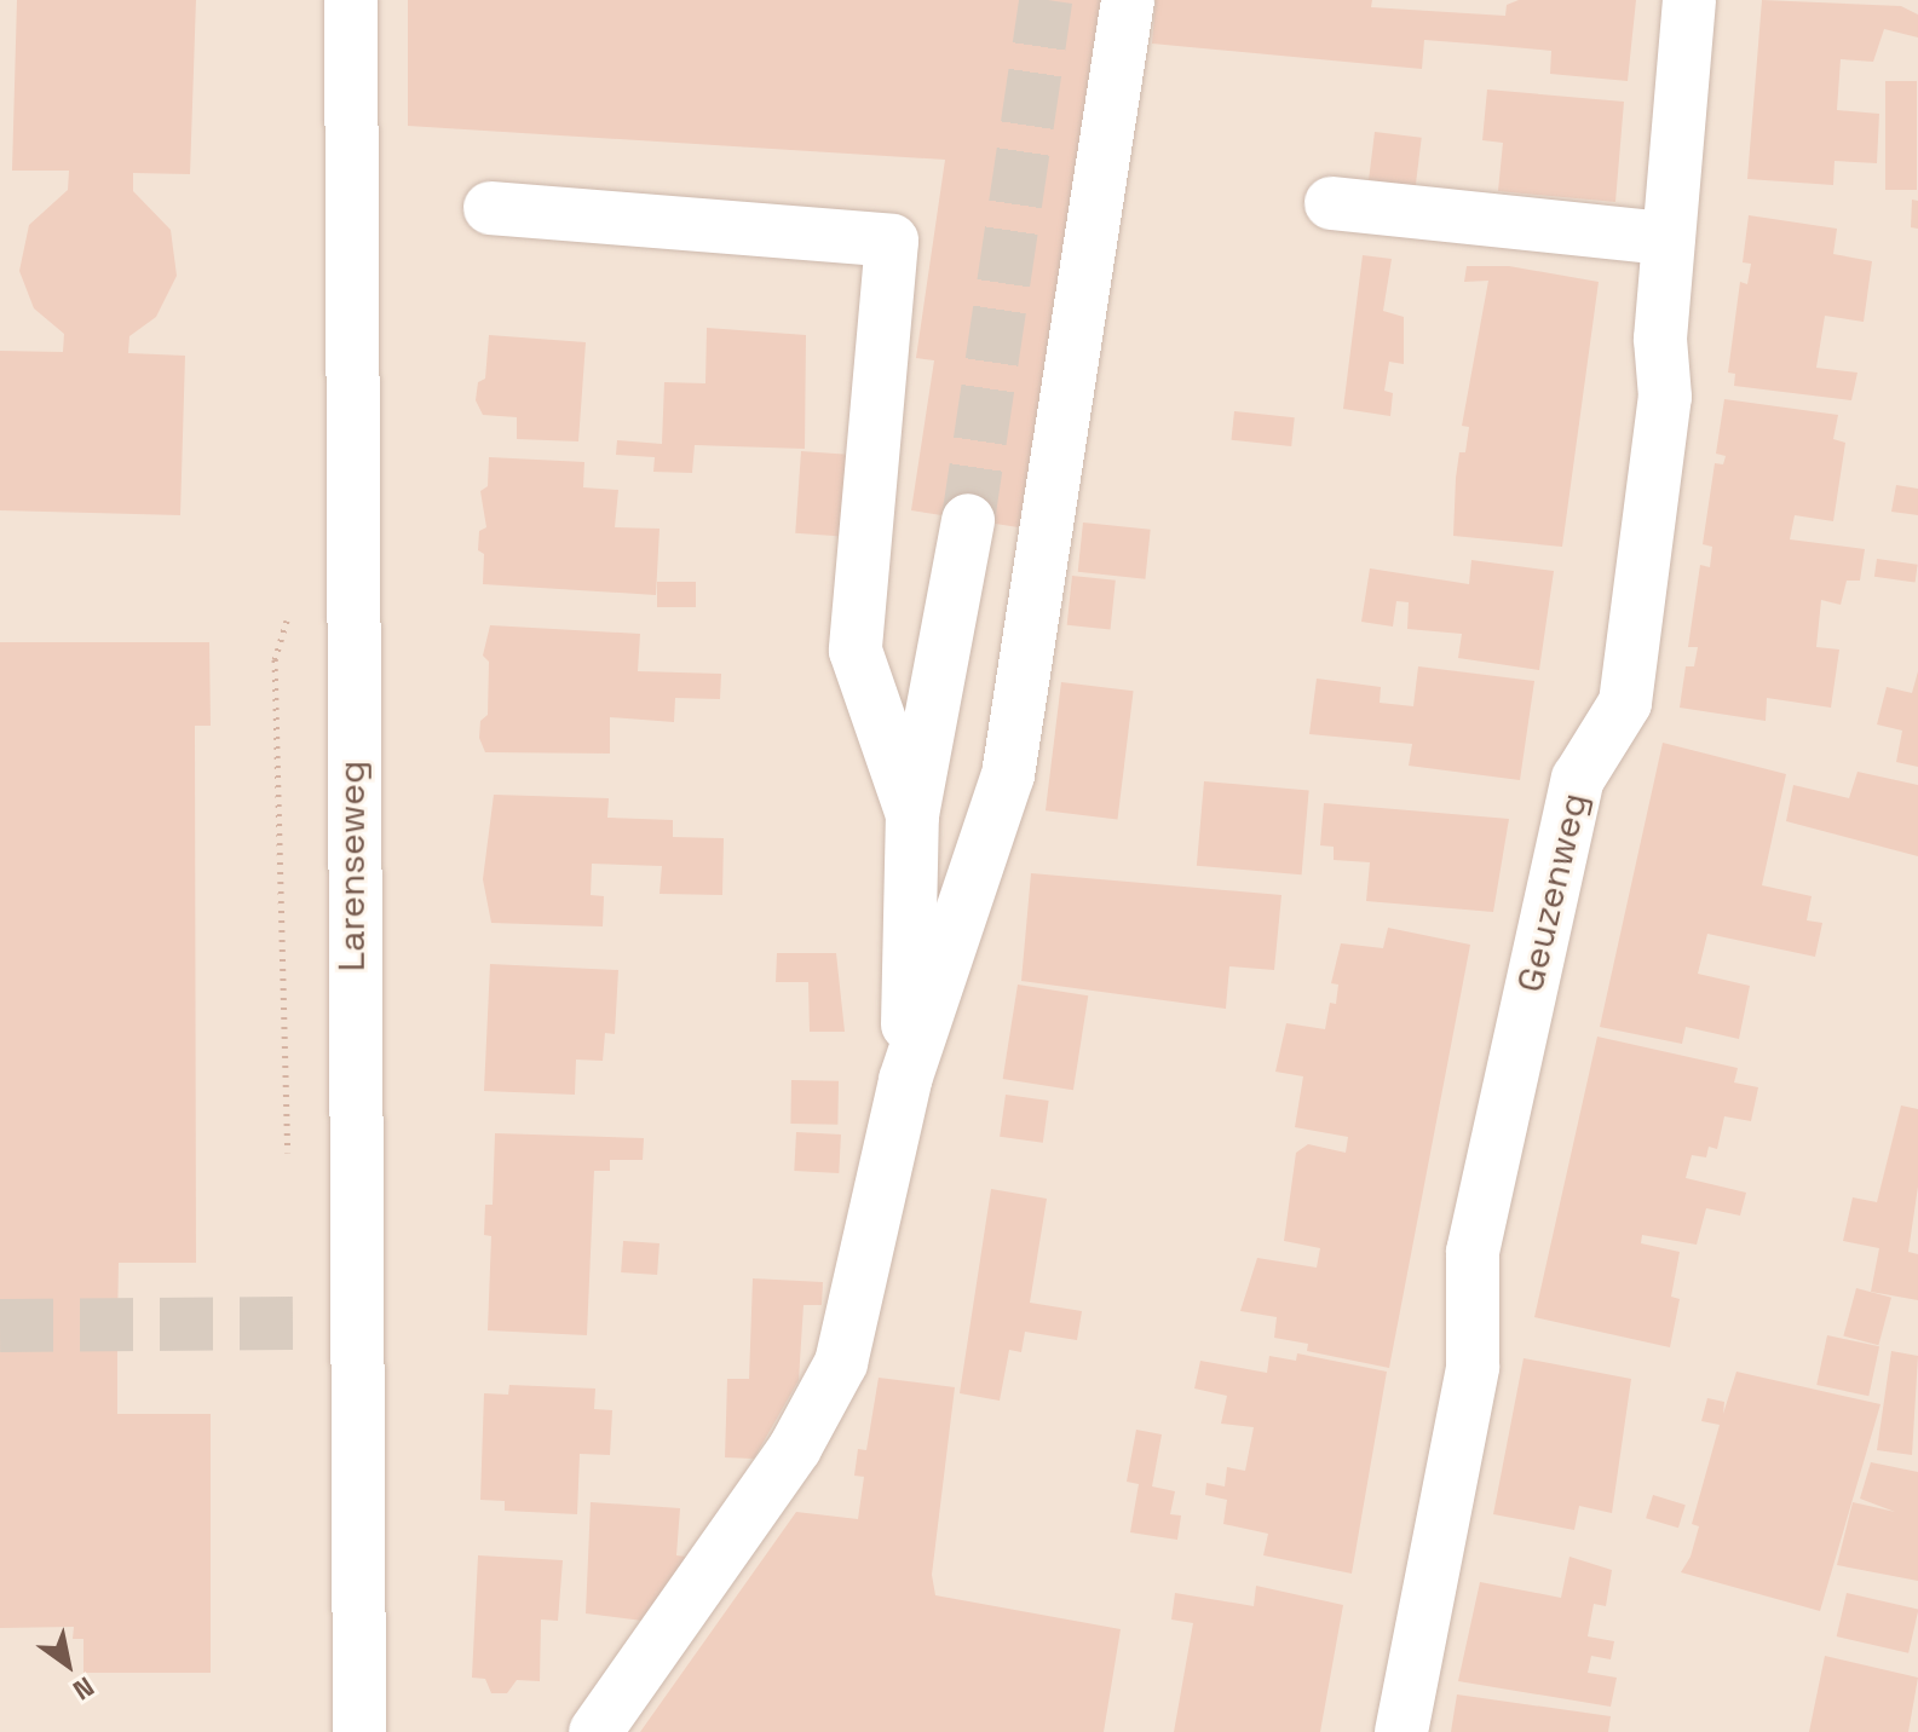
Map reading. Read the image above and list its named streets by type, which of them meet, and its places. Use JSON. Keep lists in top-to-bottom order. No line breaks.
{"streets":{"street":["Larenseweg","Geuzenweg"]},"north":"bottom right"}
